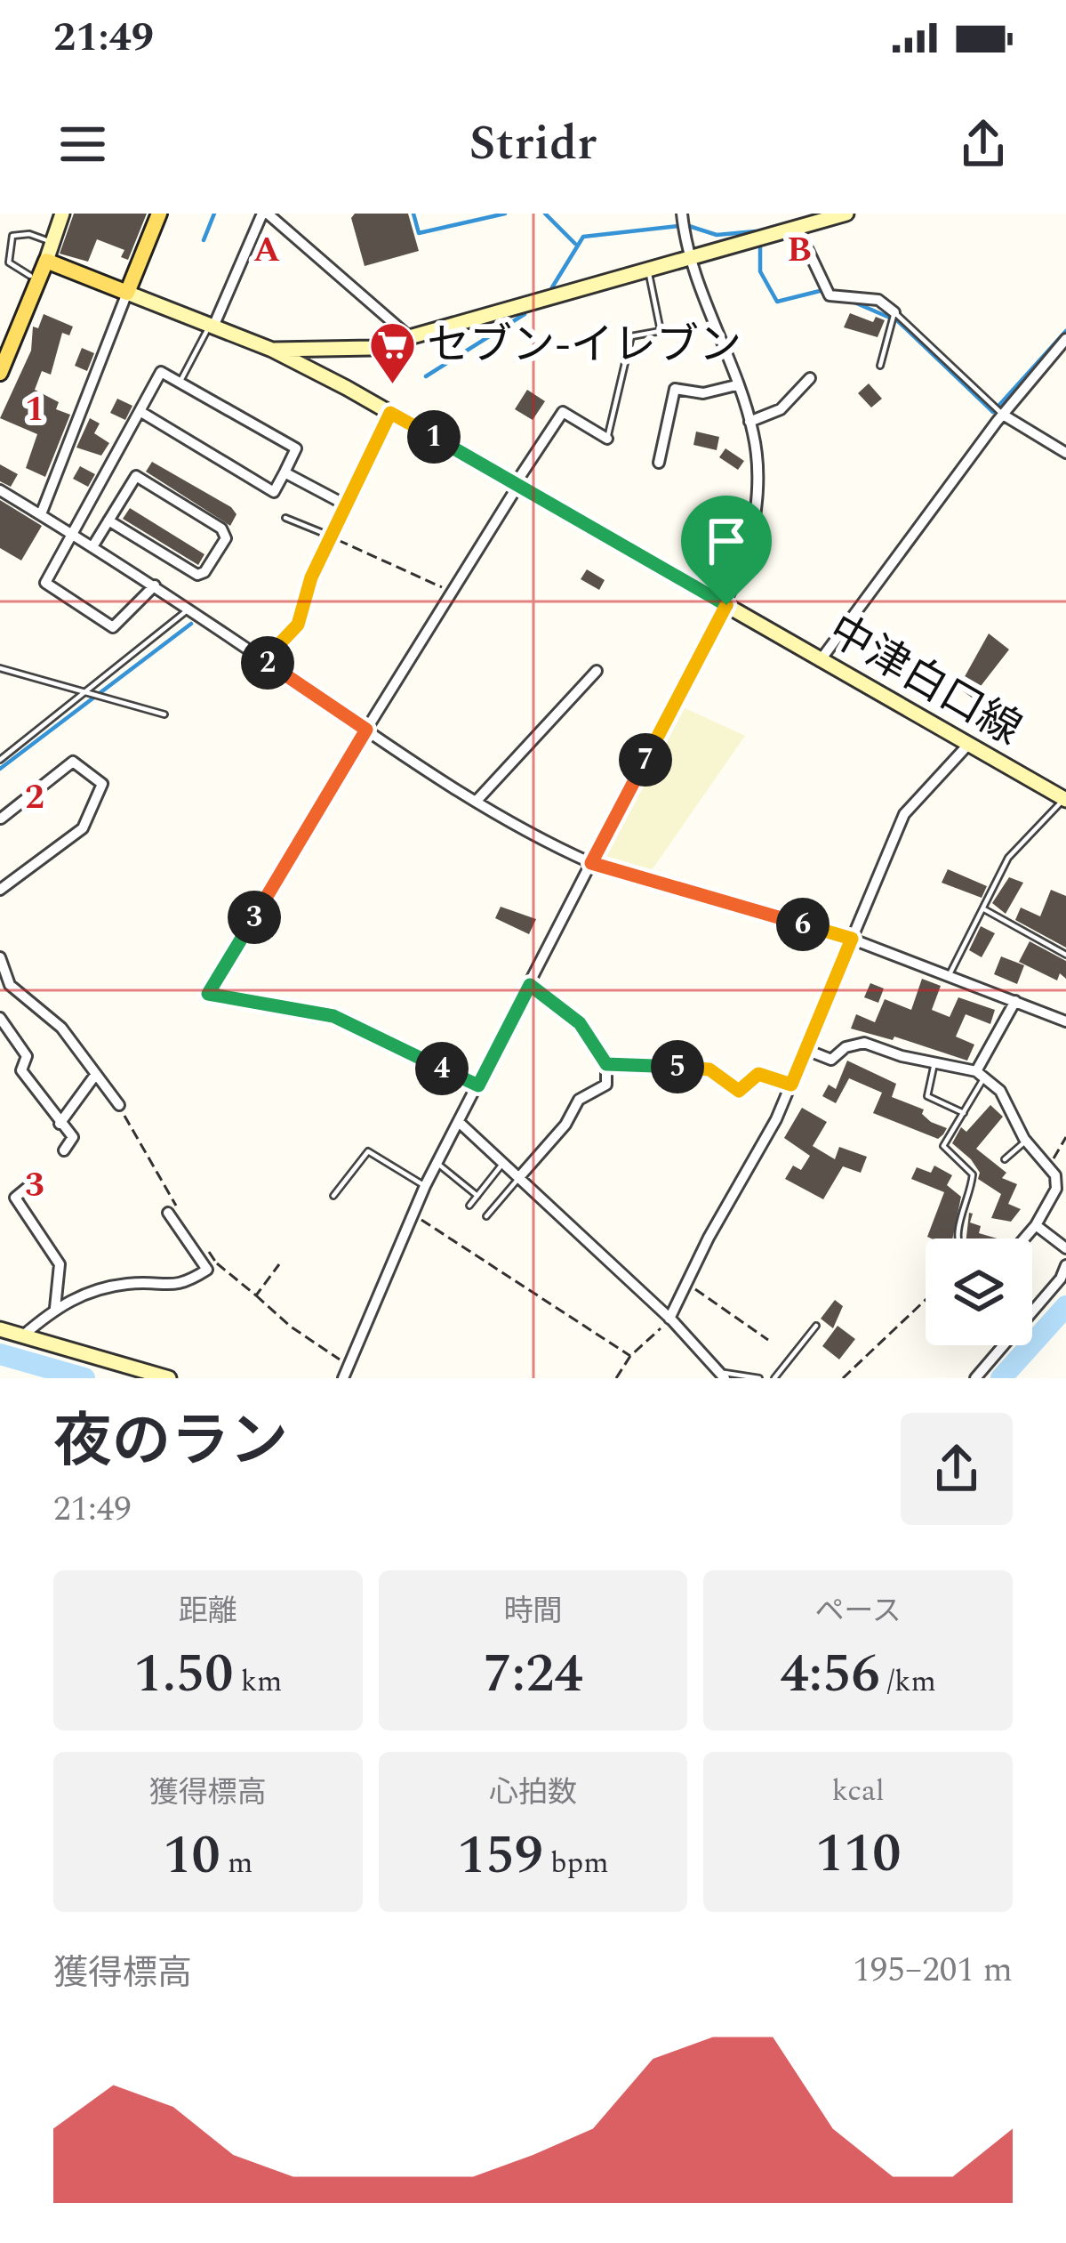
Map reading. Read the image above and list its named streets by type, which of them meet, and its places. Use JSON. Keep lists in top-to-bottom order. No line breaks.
{"streets":{"main road":["中津白口線"]},"places":{"supermarket":["セブン-イレブン"]},"page":{"status":"21:49","header":"Stridr","pins":["1","2","7","3","6","5","4"],"heading":["夜のラン","21:49"],"stats":[["距離","1.50 km"],["時間","7:24"],["ペース","4:56 /km"],["獲得標高","10 m"],["心拍数","159 bpm"],["kcal","110"]],"chart":["獲得標高","195–201 m"]},"grid":{"columns":["A","B"],"rows":["1","2","3"]}}
